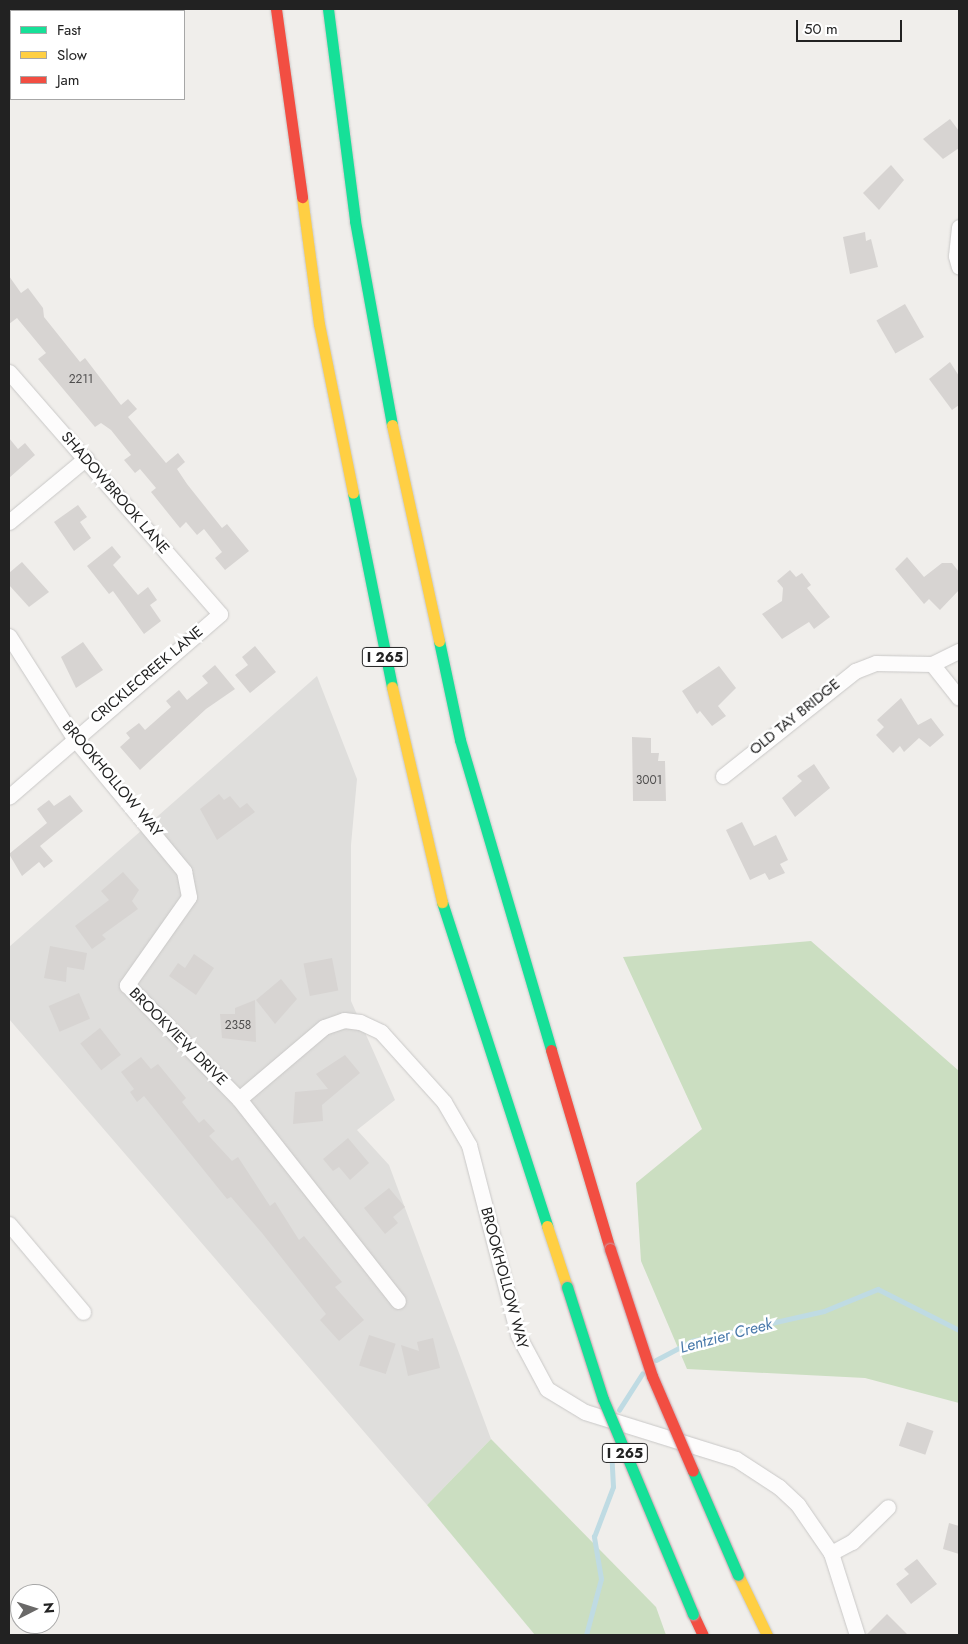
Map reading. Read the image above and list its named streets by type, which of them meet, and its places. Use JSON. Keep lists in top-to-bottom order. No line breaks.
{"streets":{"highway":["I 265"],"street":["SHADOWBROOK LANE","CRICKLECREEK LANE","OLD TAY BRIDGE","BROOKHOLLOW WAY","BROOKVIEW DRIVE"]},"crossings":[["SHADOWBROOK LANE","CRICKLECREEK LANE"],["CRICKLECREEK LANE","BROOKHOLLOW WAY"],["BROOKHOLLOW WAY","BROOKVIEW DRIVE"]],"water":["Lentzier Creek"],"house_numbers":["2211","3001","2358"],"legend":["Fast","Slow","Jam"],"scale_bar":"50 m","north":"right"}
